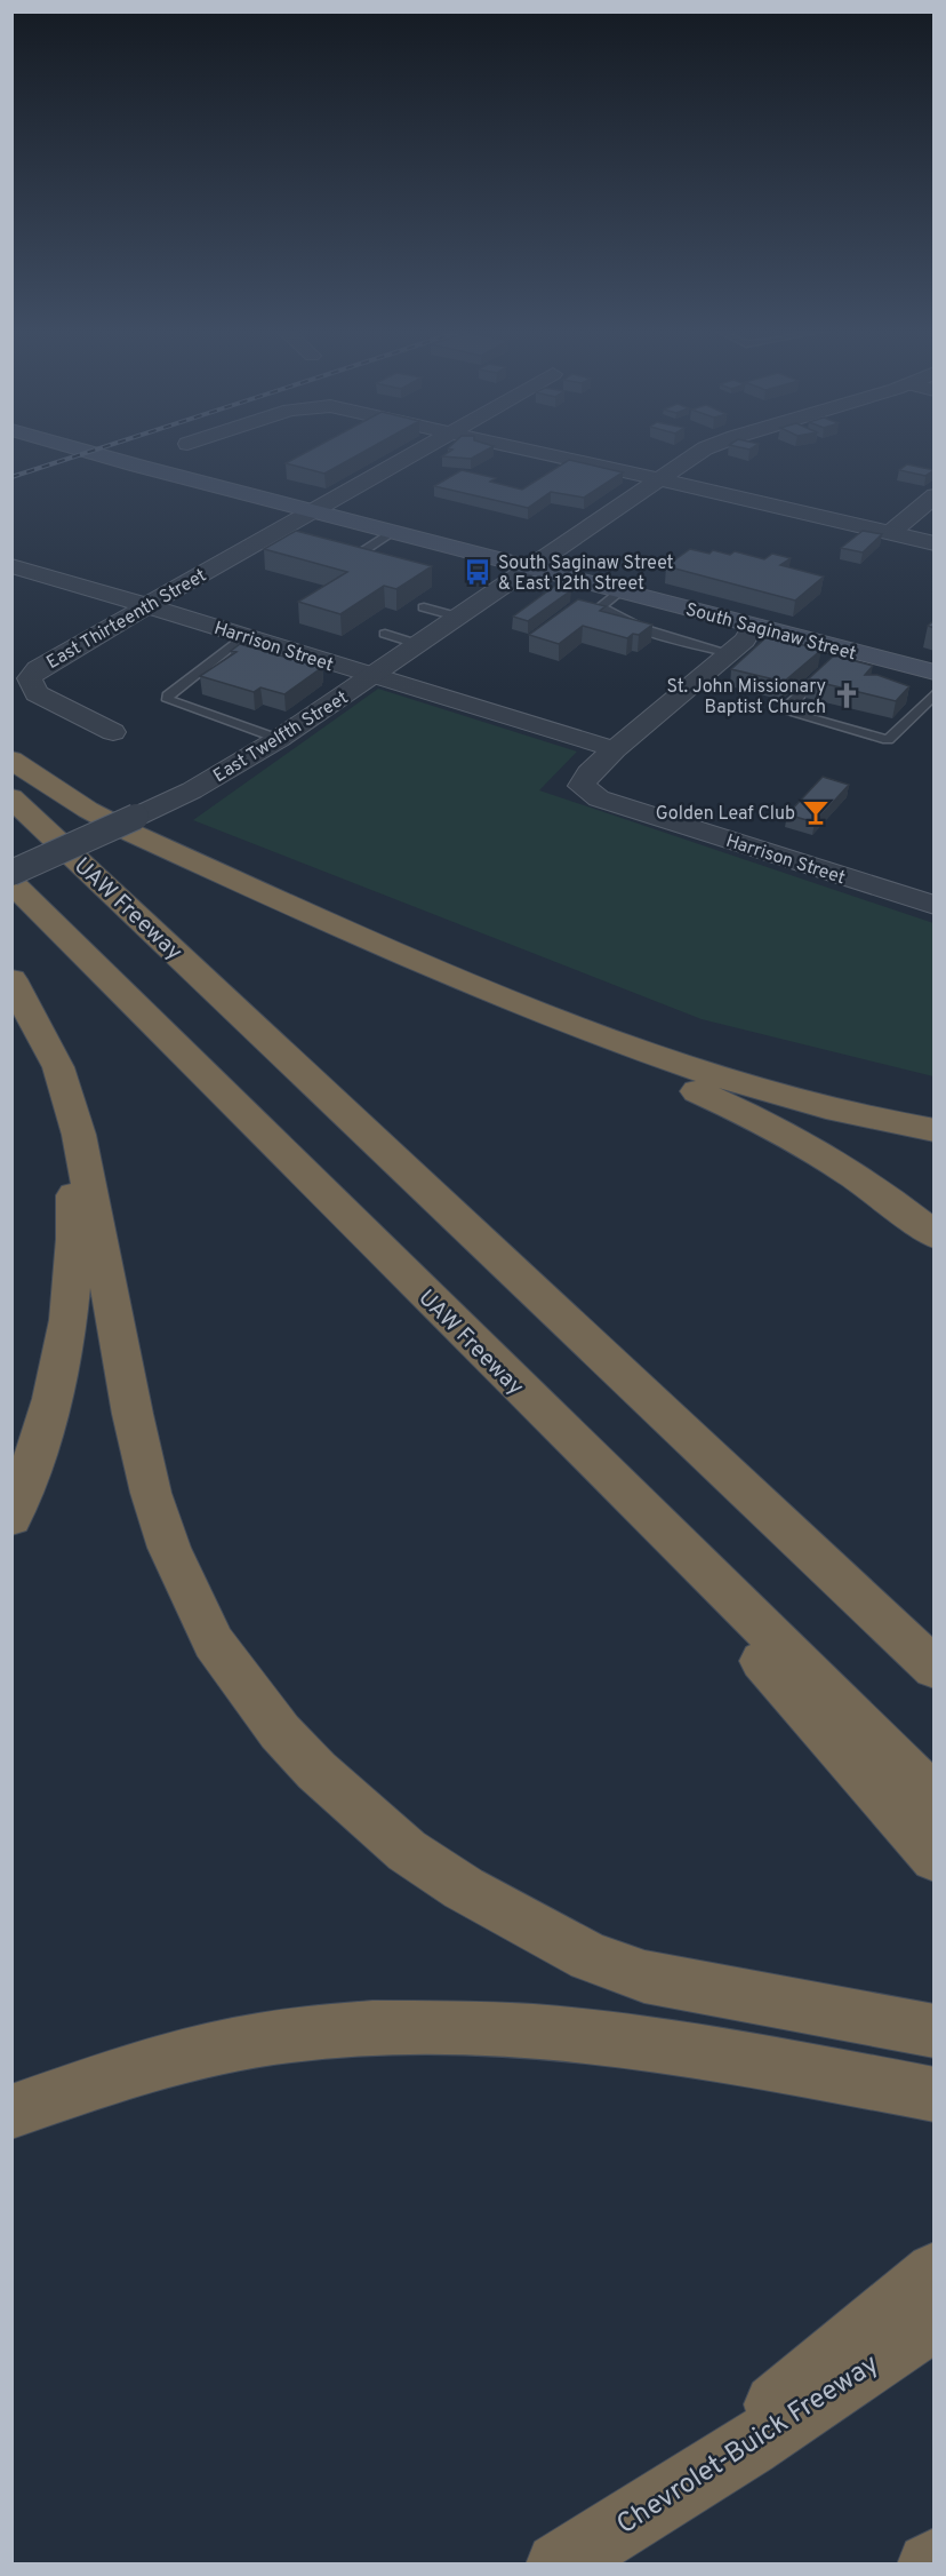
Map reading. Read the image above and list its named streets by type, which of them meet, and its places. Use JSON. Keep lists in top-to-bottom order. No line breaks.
{"streets":{"highway":["UAW Freeway","Chevrolet-Buick Freeway"],"main road":["South Saginaw Street"],"street":["East Thirteenth Street","Harrison Street","East Twelfth Street"]},"crossings":[["East Thirteenth Street","South Saginaw Street"],["East Thirteenth Street","Harrison Street"],["South Saginaw Street","East Twelfth Street"],["Harrison Street","East Twelfth Street"]],"places":{"bus stop":["South Saginaw Street & East 12th Street"],"church":["St. John Missionary Baptist Church"],"bar":["Golden Leaf Club"]}}
